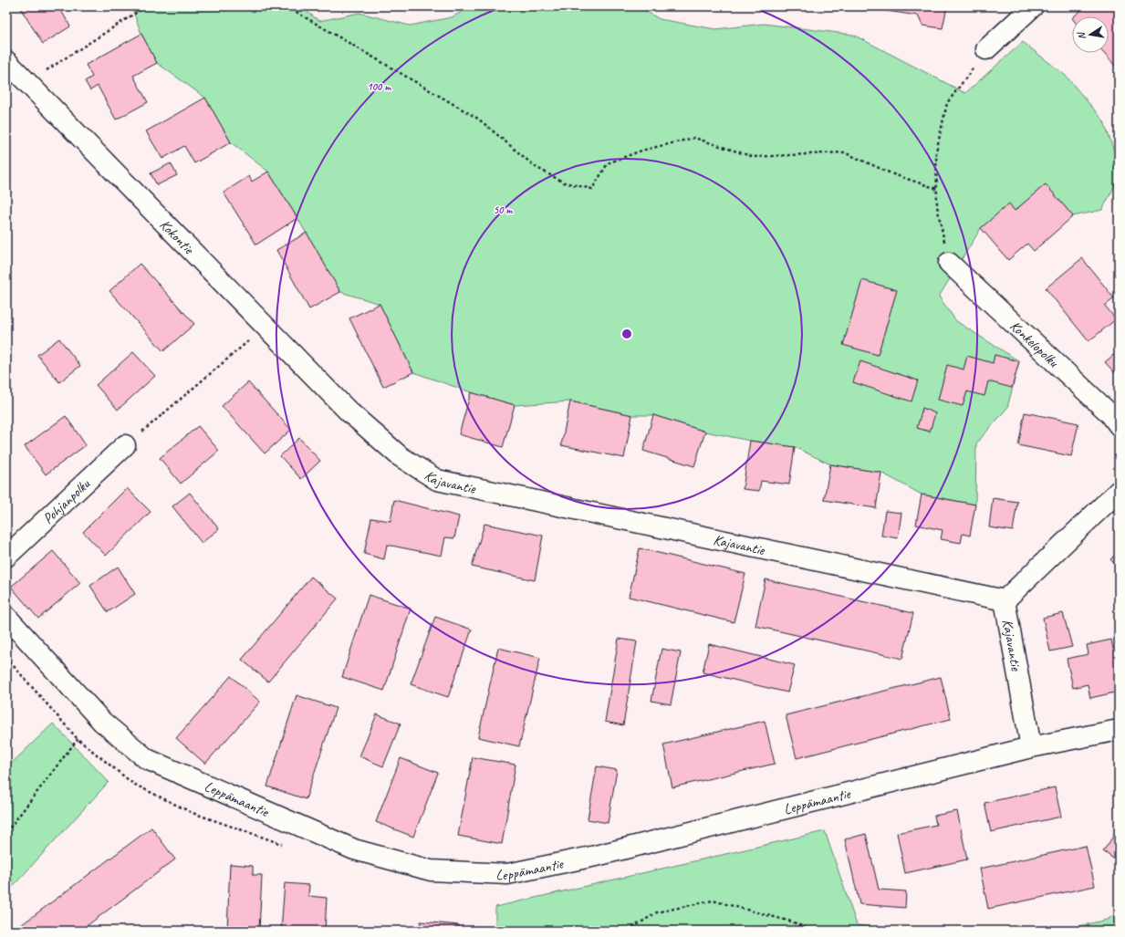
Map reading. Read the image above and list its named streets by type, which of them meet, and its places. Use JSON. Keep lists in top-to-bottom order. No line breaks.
{"streets":{"street":["Kokontie","Konkelopolku","Kajavantie","Pohjanpolku","Leppämaantie"]},"crossings":[["Kokontie","Kajavantie"],["Kajavantie","Leppämaantie"]],"north":"left","rings":["100 m","50 m"]}
